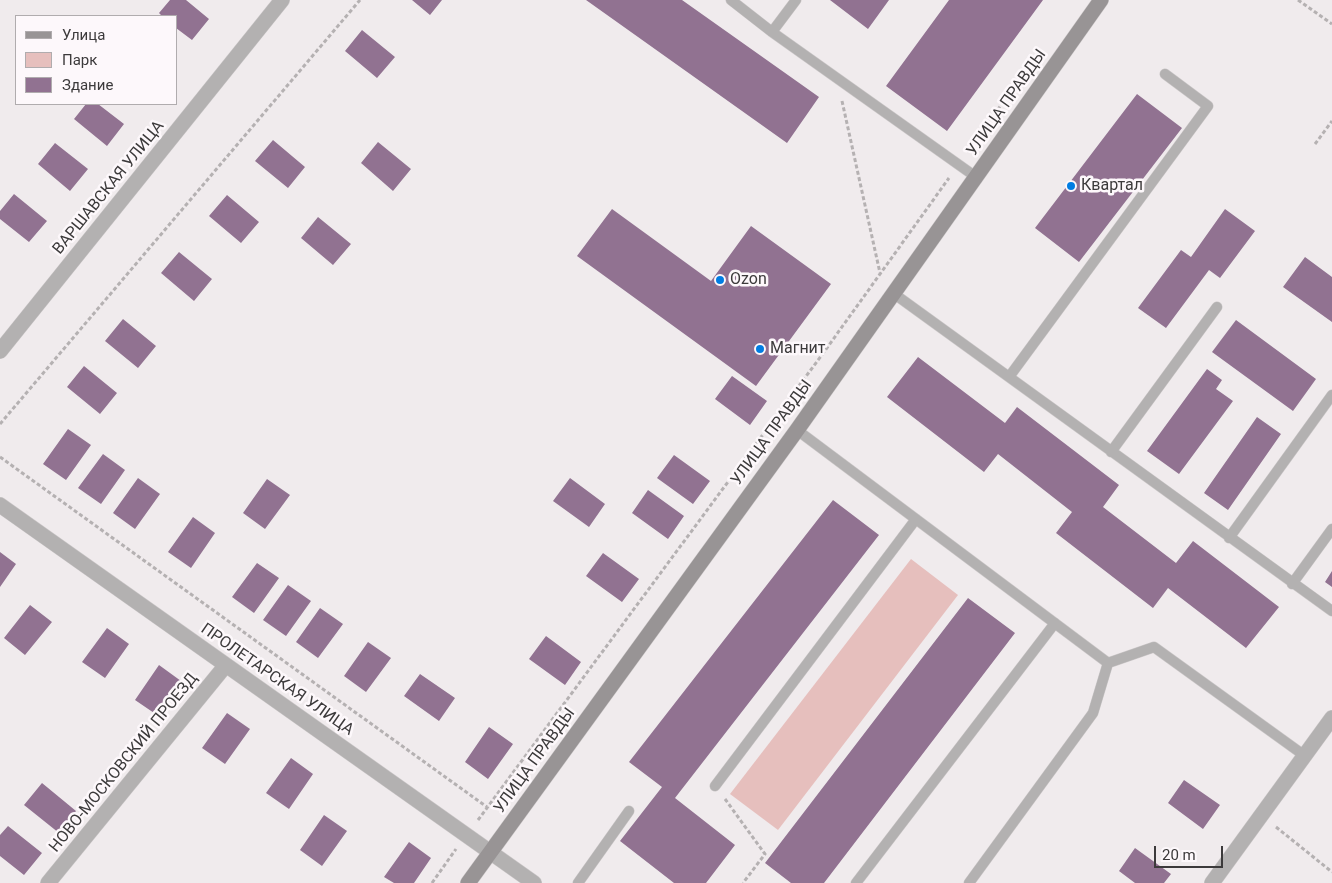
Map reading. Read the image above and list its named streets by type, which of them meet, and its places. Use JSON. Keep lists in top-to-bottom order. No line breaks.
{"streets":{"street":["УЛИЦА ПРАВДЫ","ВАРШАВСКАЯ УЛИЦА","ПРОЛЕТАРСКАЯ УЛИЦА","НОВО-МОСКОВСКИЙ ПРОЕЗД"]},"crossings":[["УЛИЦА ПРАВДЫ","ПРОЛЕТАРСКАЯ УЛИЦА"],["ПРОЛЕТАРСКАЯ УЛИЦА","НОВО-МОСКОВСКИЙ ПРОЕЗД"]],"places":["Квартал","Ozon","Магнит"],"legend":["Улица","Парк","Здание"],"scale_bar":"20 m"}
